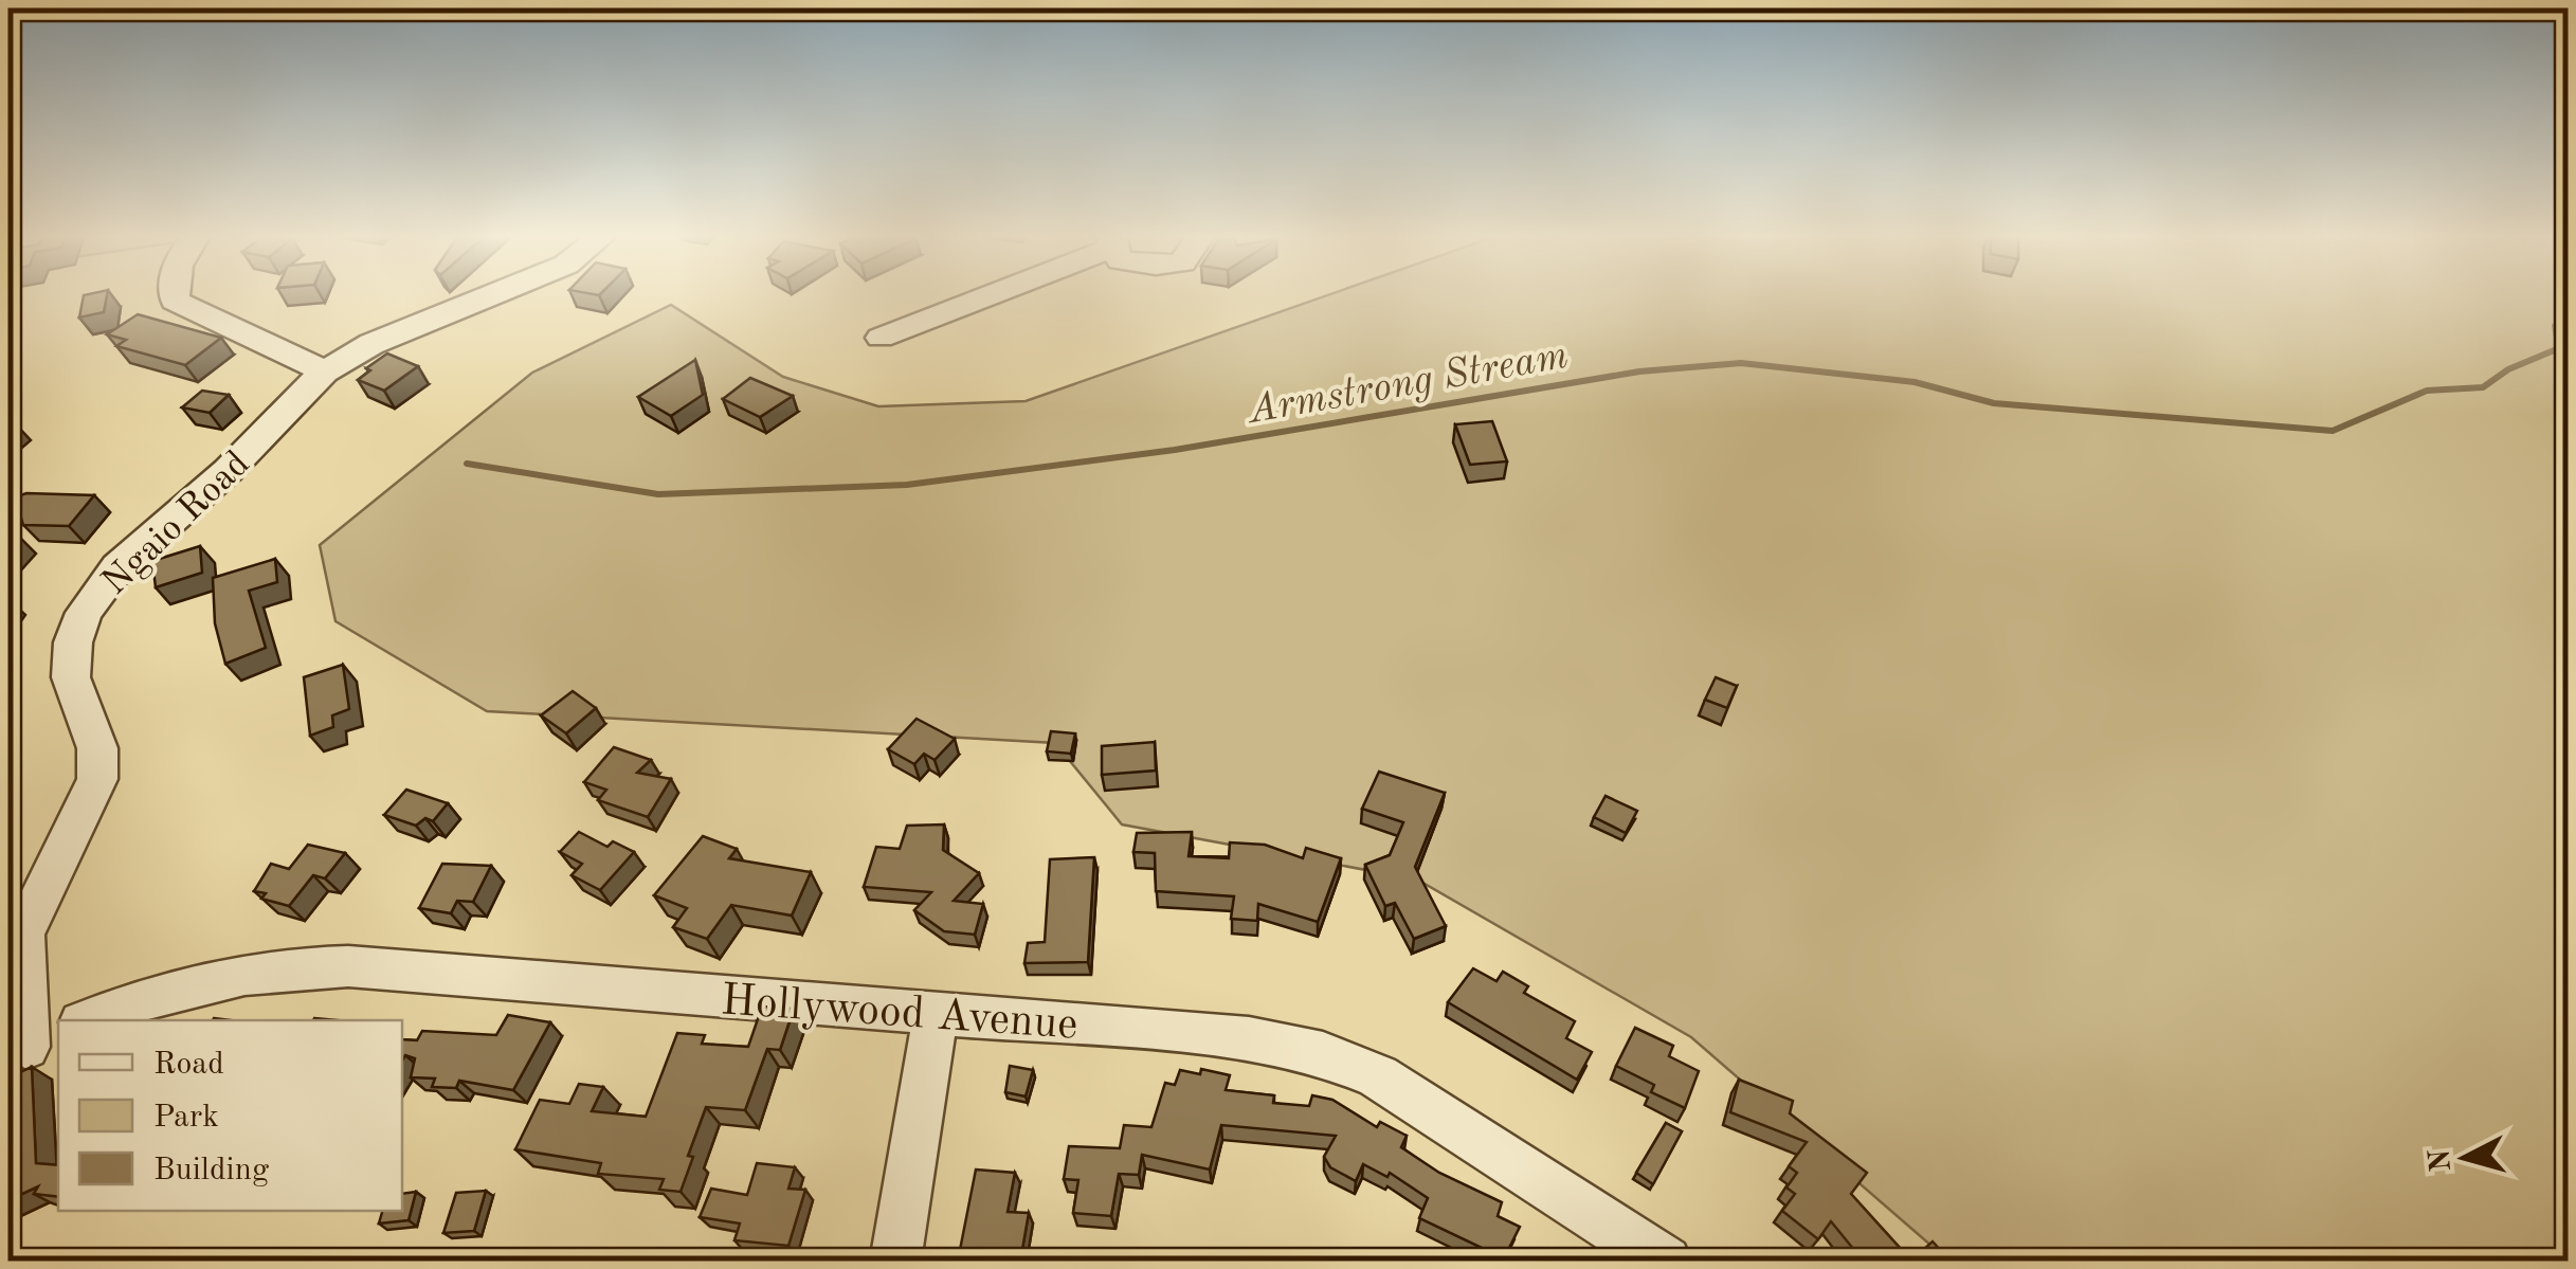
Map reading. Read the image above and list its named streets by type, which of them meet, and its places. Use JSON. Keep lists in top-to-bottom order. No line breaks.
{"streets":{"street":["Ngaio Road","Hollywood Avenue"]},"water":["Armstrong Stream"],"legend":["Road","Park","Building"],"north":"left"}
